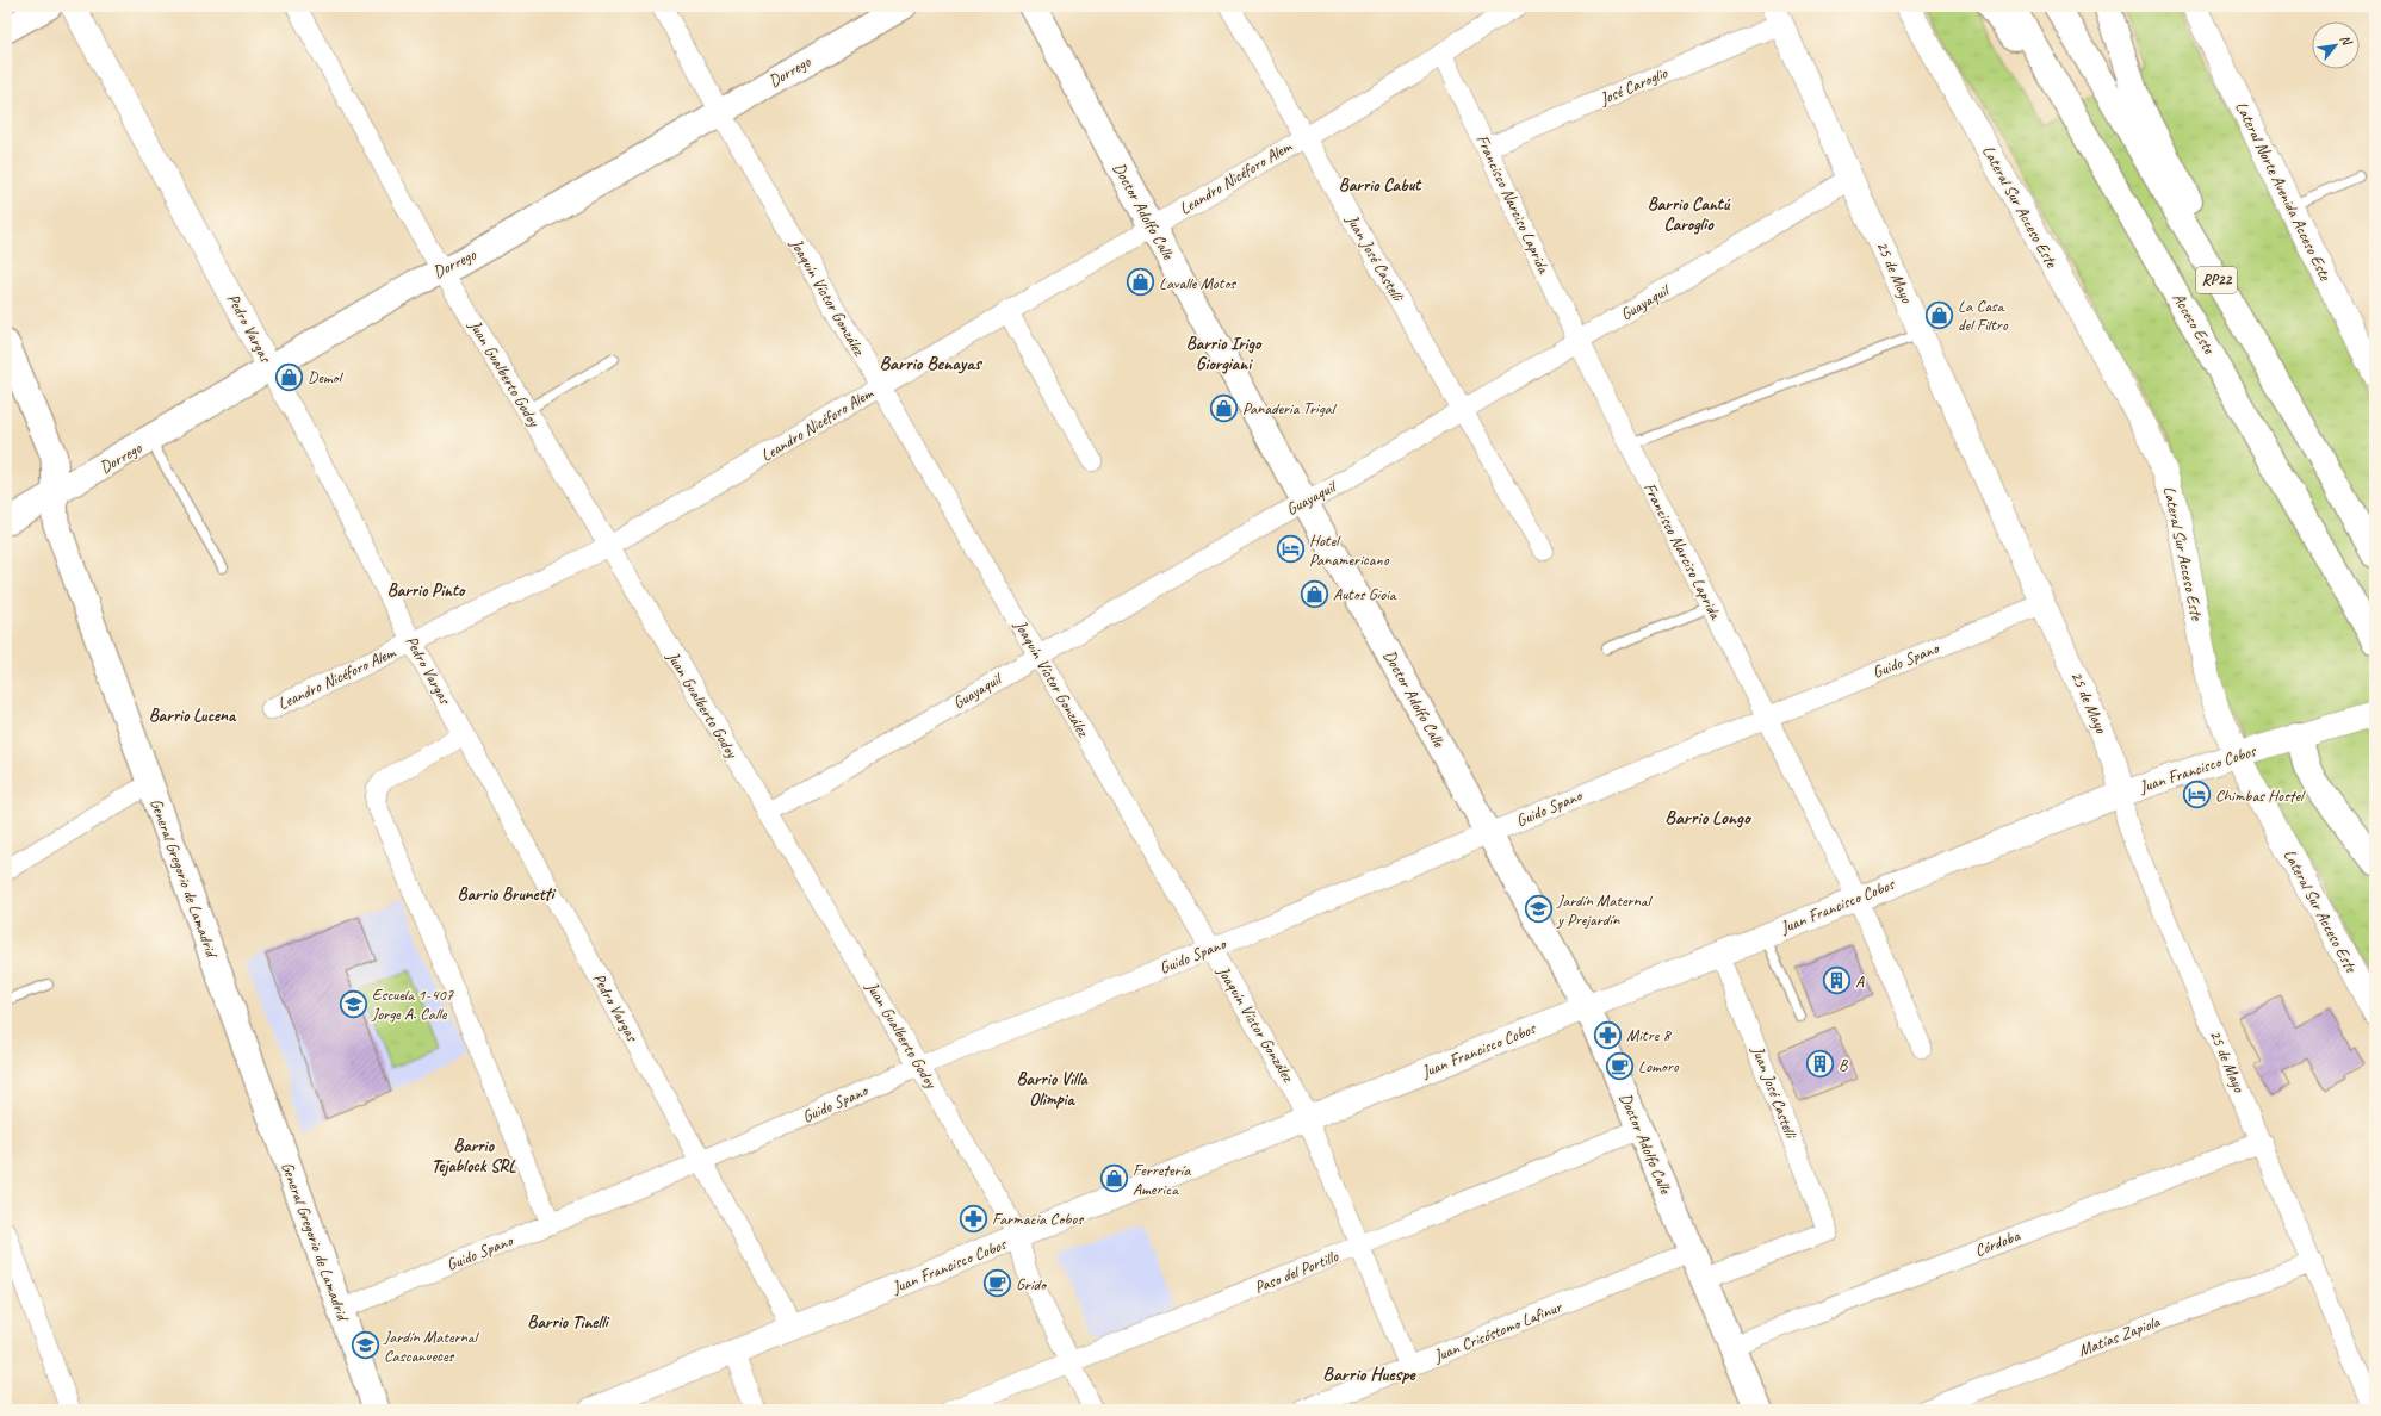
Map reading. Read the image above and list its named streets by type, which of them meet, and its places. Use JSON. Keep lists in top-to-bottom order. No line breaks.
{"streets":{"main road":["Dorrego","Doctor Adolfo Calle","RP22","Acceso Este","General Gregorio de Lamadrid"],"street":["José Caroglio","Leandro Nicéforo Alem","Lateral Norte Avenida Acceso Este","Francisco Narciso Laprida","Lateral Sur Acceso Este","Juan José Castelli","25 de Mayo","Joaquín Víctor González","Guayaquil","Pedro Vargas","Juan Gualberto Godoy","Guido Spano","Juan Francisco Cobos","Córdoba","Paso del Portillo","Juan Crisóstomo Lafinur","Matías Zapiola"]},"crossings":[["Dorrego","Joaquín Víctor González"],["Dorrego","Pedro Vargas"],["Dorrego","Juan Gualberto Godoy"],["Dorrego","General Gregorio de Lamadrid"],["José Caroglio","Francisco Narciso Laprida"],["José Caroglio","25 de Mayo"],["Leandro Nicéforo Alem","Francisco Narciso Laprida"],["Leandro Nicéforo Alem","Doctor Adolfo Calle"],["Leandro Nicéforo Alem","Juan José Castelli"],["Leandro Nicéforo Alem","Joaquín Víctor González"],["Leandro Nicéforo Alem","Pedro Vargas"],["Leandro Nicéforo Alem","Juan Gualberto Godoy"],["Francisco Narciso Laprida","Guayaquil"],["Francisco Narciso Laprida","Guido Spano"],["Francisco Narciso Laprida","Juan Francisco Cobos"],["Lateral Sur Acceso Este","Juan Francisco Cobos"],["Doctor Adolfo Calle","Juan José Castelli"],["Doctor Adolfo Calle","Guayaquil"],["Doctor Adolfo Calle","Guido Spano"],["Doctor Adolfo Calle","Juan Francisco Cobos"],["Doctor Adolfo Calle","Córdoba"],["Doctor Adolfo Calle","Paso del Portillo"],["Doctor Adolfo Calle","Juan Crisóstomo Lafinur"],["Juan José Castelli","Guayaquil"],["Juan José Castelli","Juan Francisco Cobos"],["25 de Mayo","Guayaquil"],["25 de Mayo","Guido Spano"],["25 de Mayo","Juan Francisco Cobos"],["25 de Mayo","Córdoba"],["25 de Mayo","Matías Zapiola"],["Joaquín Víctor González","Guayaquil"],["Joaquín Víctor González","Guido Spano"],["Joaquín Víctor González","Juan Francisco Cobos"],["Joaquín Víctor González","Paso del Portillo"],["Joaquín Víctor González","Juan Crisóstomo Lafinur"],["Guayaquil","Juan Gualberto Godoy"],["Pedro Vargas","Guido Spano"],["Pedro Vargas","Juan Francisco Cobos"],["Juan Gualberto Godoy","Guido Spano"],["Juan Gualberto Godoy","Juan Francisco Cobos"],["Juan Gualberto Godoy","Paso del Portillo"],["Guido Spano","General Gregorio de Lamadrid"]],"districts":["Barrio Cabut","Barrio Cantú Caroglio","Barrio Irigo Giorgiani","Barrio Benayas","Barrio Pinto","Barrio Lucena","Barrio Longo","Barrio Brunetti","Barrio Villa Olimpia","Barrio Tejablock SRL","Barrio Tinelli","Barrio Huespe"],"places":{"shop":["Lavalle Motos","La Casa del Filtro","Demol","Panaderia Trigal","Autos Gioia","Ferretería America"],"hotel":["Hotel Panamericano","Chimbas Hostel"],"school or university":["Jardín Maternal y Prejardín","Escuela 1-407 Jorge A. Calle","Jardín Maternal Cascanueces"],"building":["A","B"],"pharmacy":["Mitre 8","Farmacia Cobos"],"cafe":["Lomoro","Grido"]},"north":"top right"}
